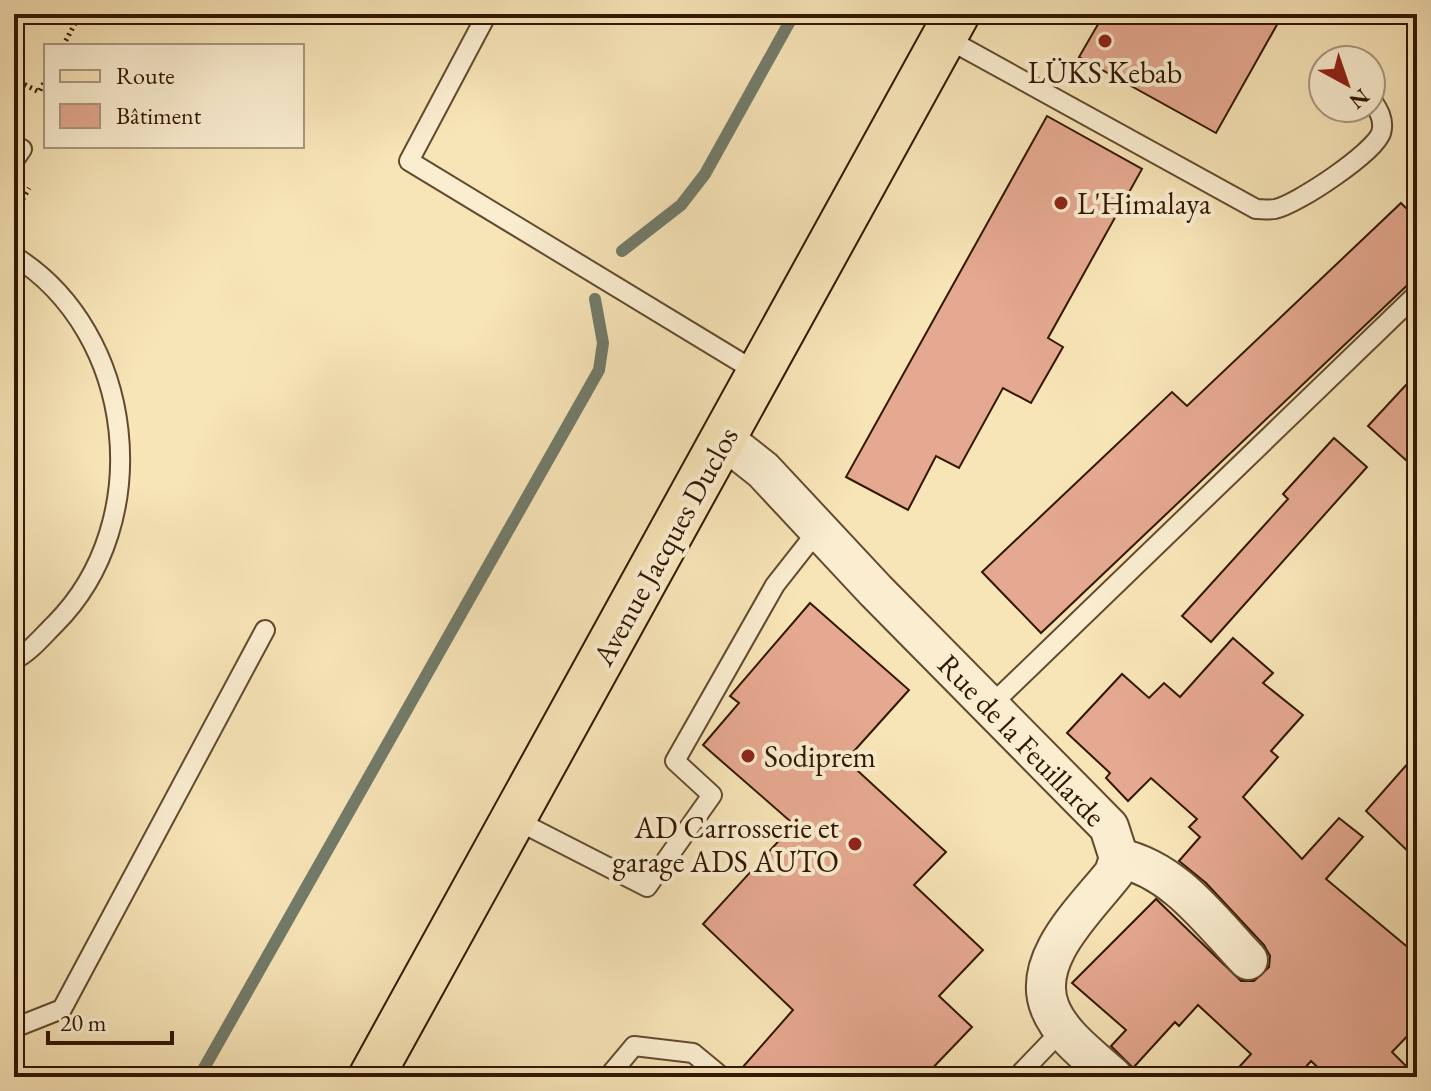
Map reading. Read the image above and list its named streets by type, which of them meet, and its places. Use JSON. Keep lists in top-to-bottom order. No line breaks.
{"streets":{"main road":["Avenue Jacques Duclos"],"street":["Rue de la Feuillarde"]},"crossings":[["Avenue Jacques Duclos","Rue de la Feuillarde"]],"places":["LÜKS Kebab","L'Himalaya","Sodiprem","AD Carrosserie et garage ADS AUTO"],"legend":["Route","Bâtiment"],"scale_bar":"20 m","north":"bottom right"}
